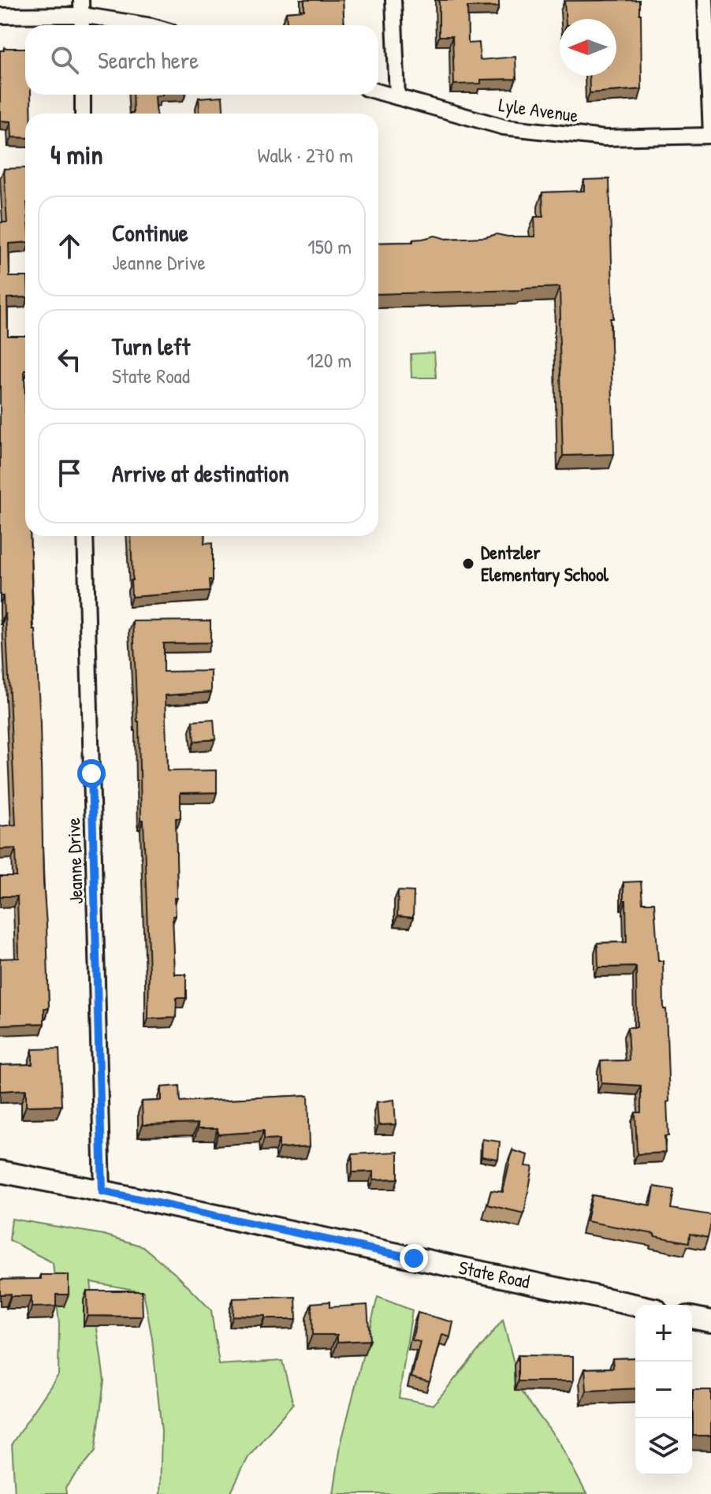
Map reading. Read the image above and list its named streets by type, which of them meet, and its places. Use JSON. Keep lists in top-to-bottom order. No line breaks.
{"streets":{"main road":["State Road"],"street":["Lyle Avenue","Jeanne Drive"]},"crossings":[["Jeanne Drive","State Road"]],"places":["Dentzler Elementary School"],"north":"left","page":{"search":"Search here","heading":["4 min","Walk · 270 m"],"list":[["Continue","Jeanne Drive","150 m"],["Turn left","State Road","120 m"],"Arrive at destination"],"map_buttons":["+","−"]}}
